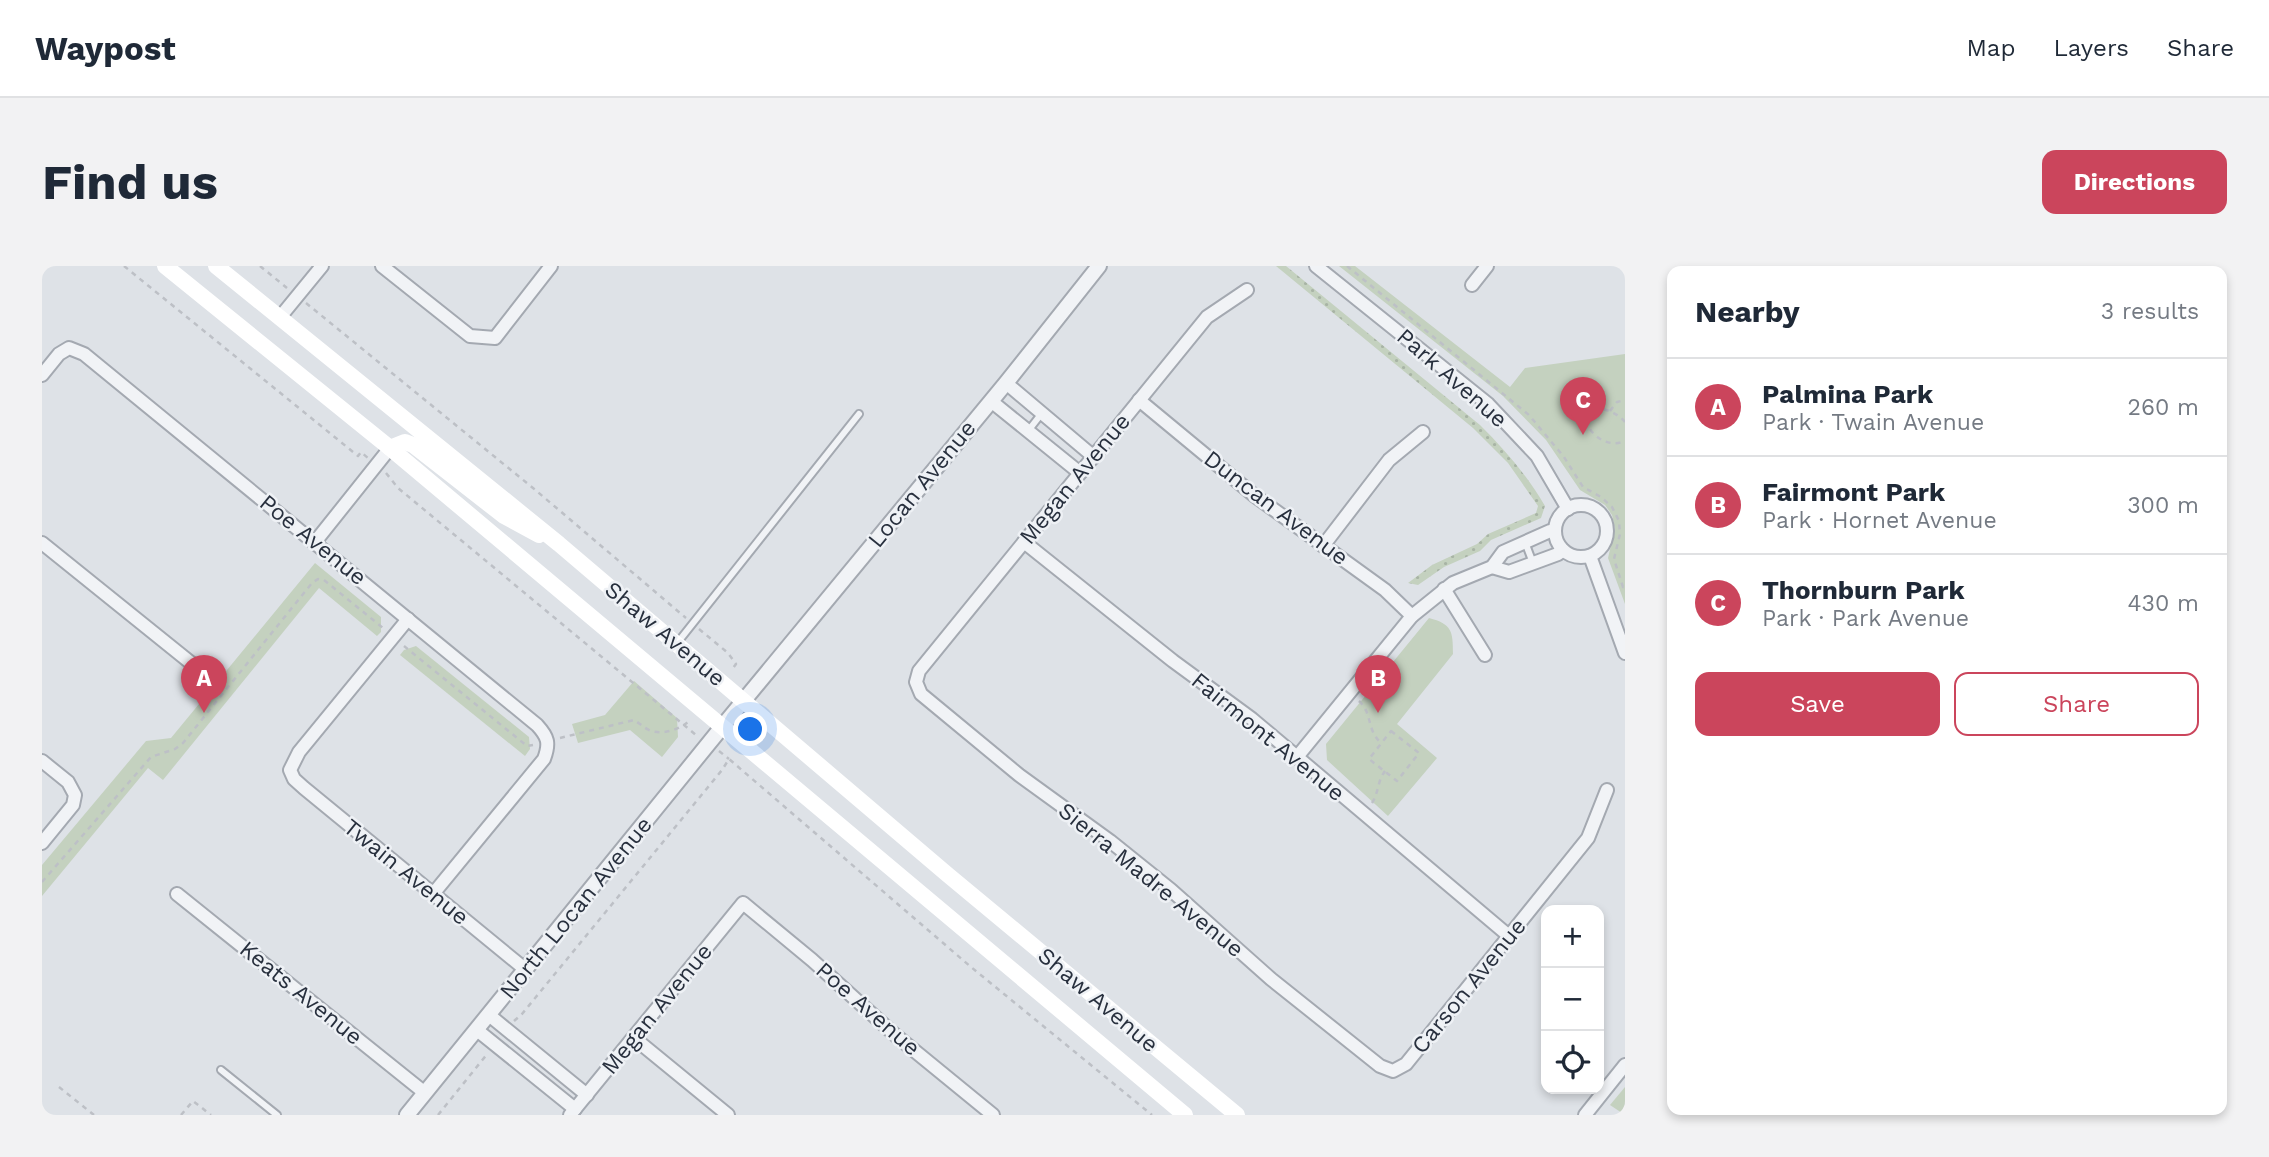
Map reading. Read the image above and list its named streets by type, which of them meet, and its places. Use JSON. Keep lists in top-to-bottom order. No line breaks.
{"streets":{"main road":["Shaw Avenue"],"street":["Park Avenue","Megan Avenue","Locan Avenue","Duncan Avenue","Poe Avenue","Fairmont Avenue","Twain Avenue","Sierra Madre Avenue","North Locan Avenue","Carson Avenue","Keats Avenue"]},"crossings":[["Megan Avenue","Duncan Avenue"],["Megan Avenue","Poe Avenue"],["Megan Avenue","Fairmont Avenue"],["Megan Avenue","Sierra Madre Avenue"],["Locan Avenue","Shaw Avenue"],["Locan Avenue","North Locan Avenue"],["Poe Avenue","Twain Avenue"],["Shaw Avenue","North Locan Avenue"],["Fairmont Avenue","Carson Avenue"],["Twain Avenue","North Locan Avenue"],["Sierra Madre Avenue","Carson Avenue"],["North Locan Avenue","Keats Avenue"]],"page":{"header":"Waypost","nav":["Map","Layers","Share"],"buttons":["Directions",["Save","Share"]],"title":"Find us","heading":["Nearby","3 results"],"list":[{"mark":"A","name":"Palmina Park","note":"Park · Twain Avenue","value":"260 m"},{"mark":"B","name":"Fairmont Park","note":"Park · Hornet Avenue","value":"300 m"},{"mark":"C","name":"Thornburn Park","note":"Park · Park Avenue","value":"430 m"}],"pins":["C","A","B"],"map_buttons":["+","−"]}}
